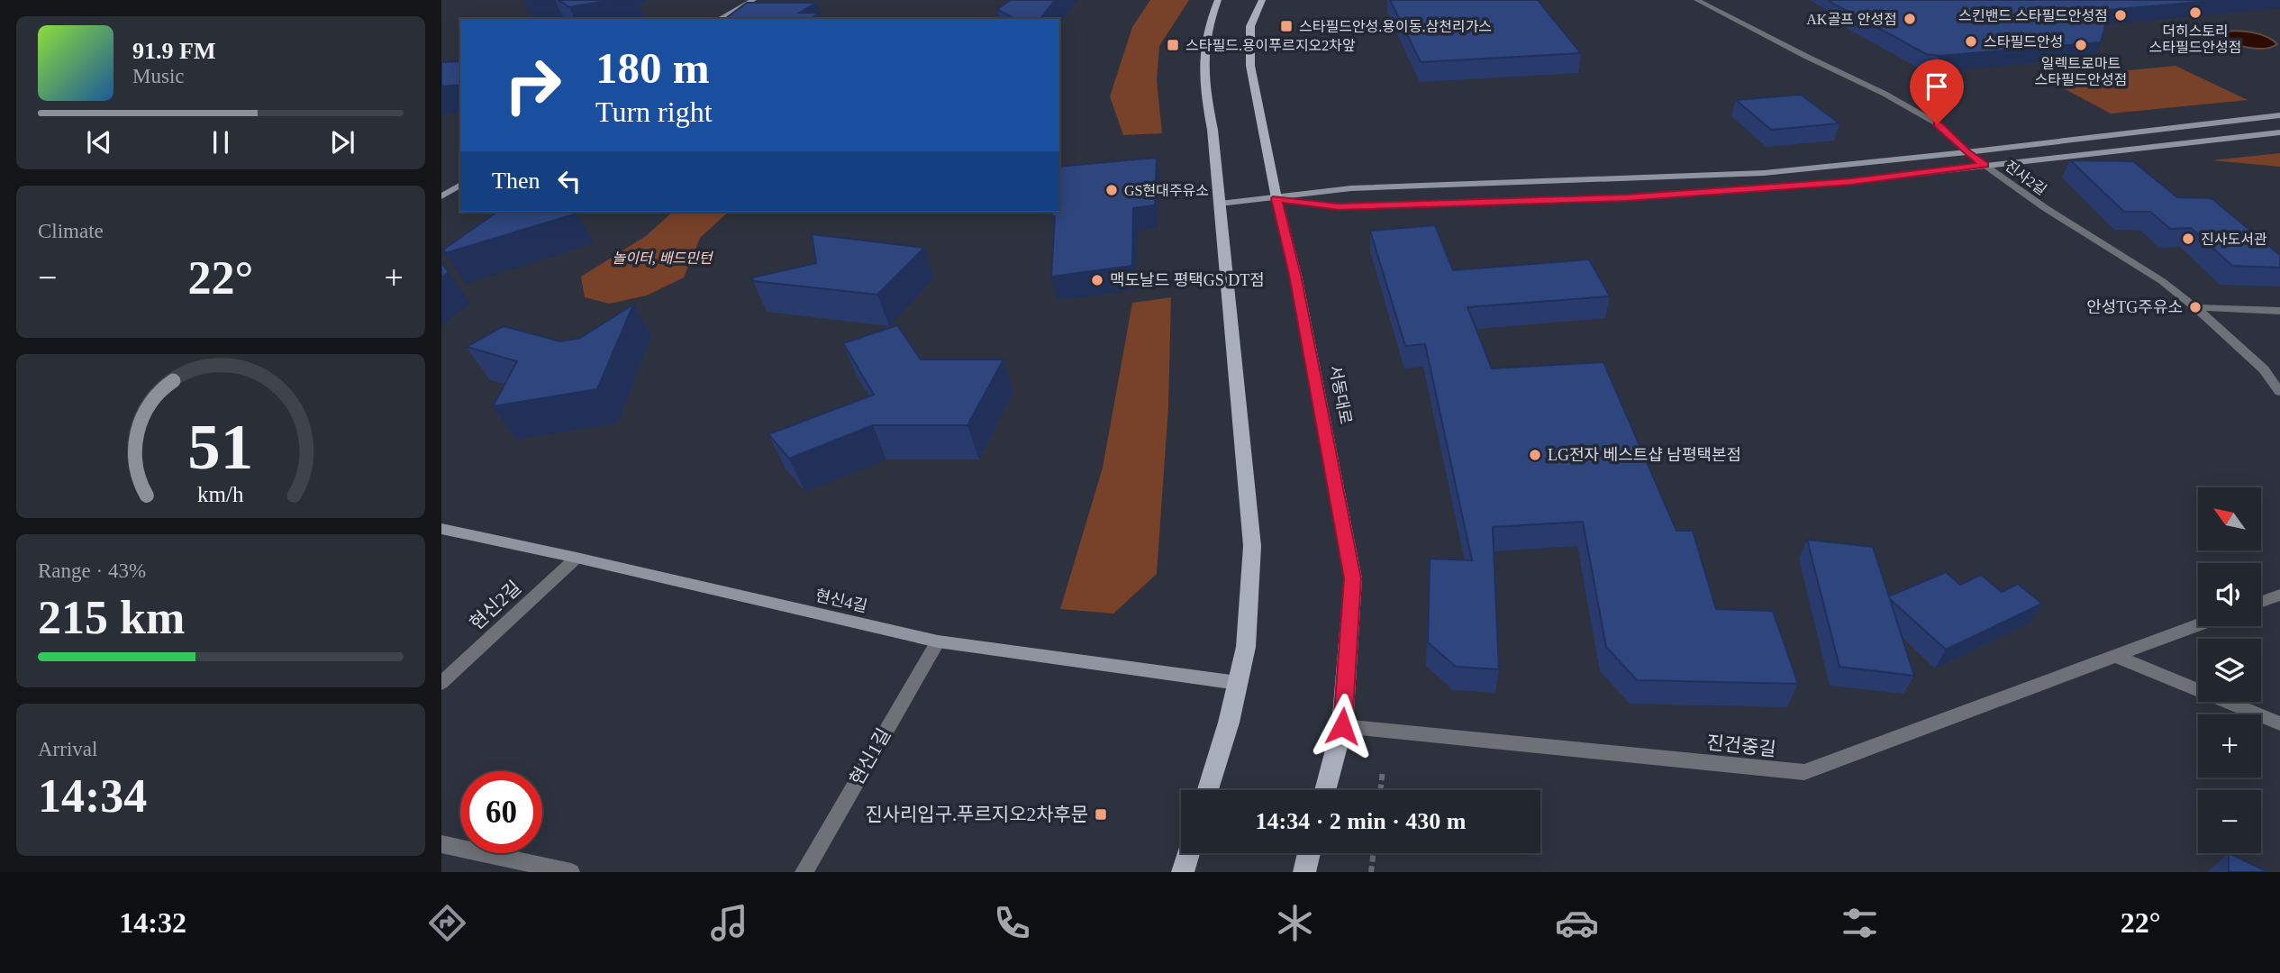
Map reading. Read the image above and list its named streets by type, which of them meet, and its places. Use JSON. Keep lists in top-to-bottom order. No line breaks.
{"streets":{"main road":["서동대로"],"street":["진사2길","현신4길","현신2길","진건중길","현신1길"]},"crossings":[["서동대로","진건중길"],["현신4길","현신2길"],["현신4길","현신1길"]],"parks":["놀이터, 배드민턴"],"places":{"other":["더히스토리 스타필드안성점","스킨밴드 스타필드안성점","AK골프 안성점","스타필드안성","일렉트로마트 스타필드안성점","GS현대주유소","진사도서관","맥도날드 평택GS DT점","안성TG주유소","LG전자 베스트샵 남평택본점"],"transit":["스타필드안성.용이동.삼천리가스","스타필드.용이푸르지오2차앞","진사리입구.푸르지오2차후문"]},"north":"top left","page":{"turn":["180 m","Turn right"],"song":["91.9 FM","Music"],"then":"Then","tile":["Climate",["Range · 43%","215 km"],["Arrival","14:34"]],"heat":["−","22°","+"],"map_buttons":["+","−"],"limit":"60","trip":"14:34 · 2 min · 430 m","tabs":["14:32","22°"],"gauge":["51","km/h"]}}
